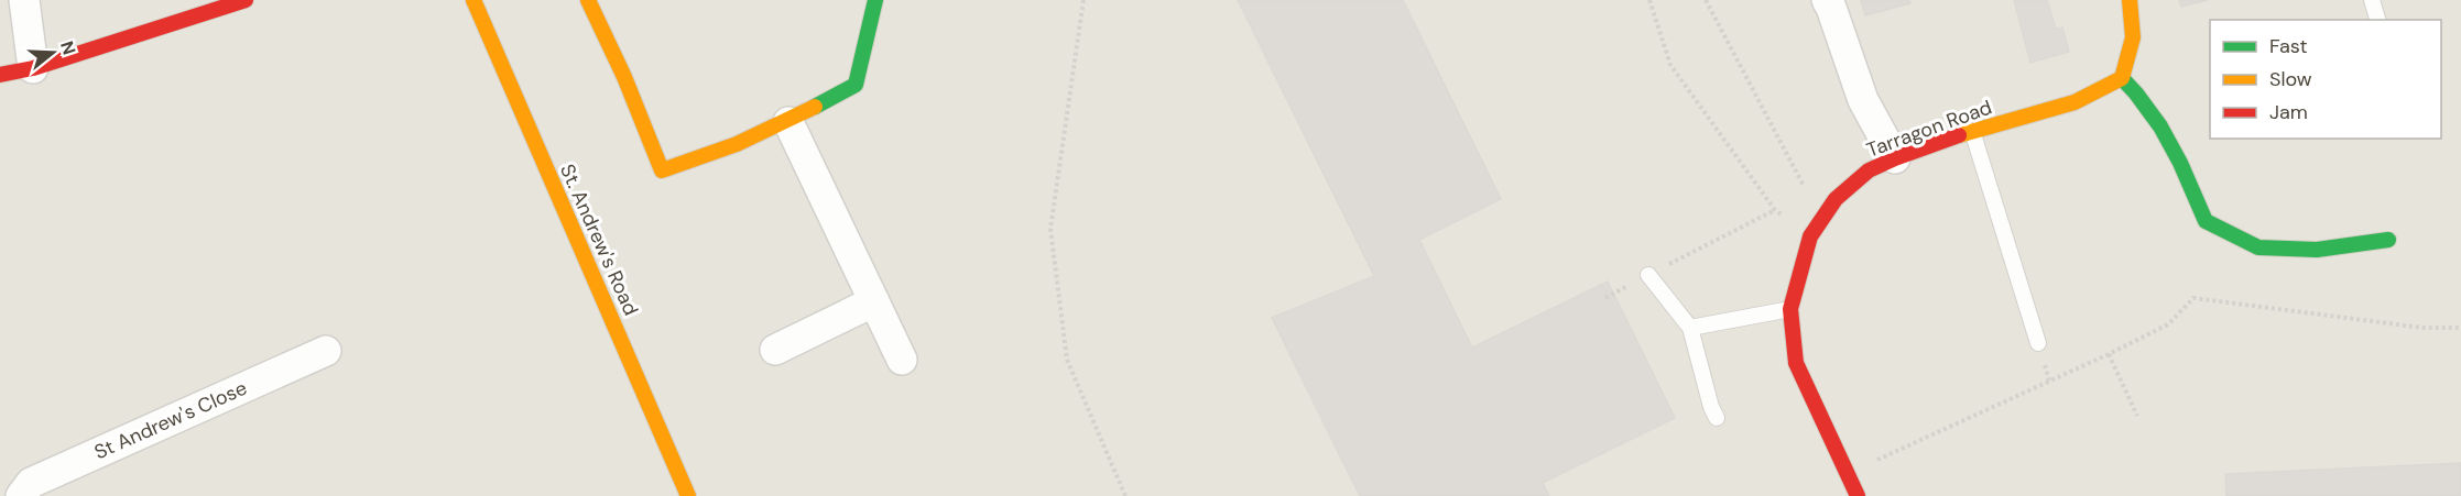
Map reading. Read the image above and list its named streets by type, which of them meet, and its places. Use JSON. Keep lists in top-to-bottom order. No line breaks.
{"streets":{"street":["Tarragon Road","St. Andrew's Road","St Andrew's Close"]},"legend":["Fast","Slow","Jam"],"north":"right"}
